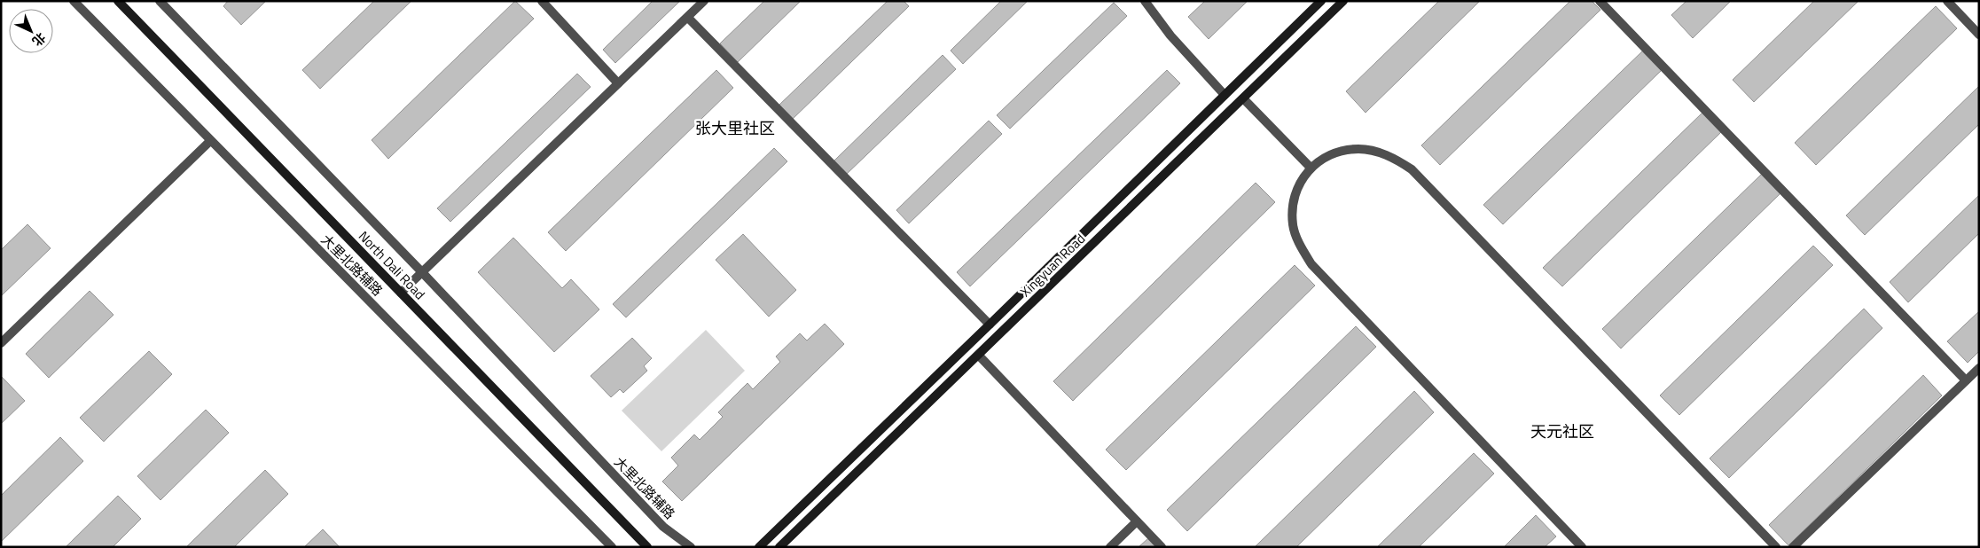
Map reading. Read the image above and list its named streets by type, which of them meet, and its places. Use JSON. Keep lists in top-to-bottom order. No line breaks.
{"streets":{"main road":["North Dali Road","Xingyuan Road"],"street":["大里北路辅路"]},"districts":["张大里社区","天元社区"],"north":"bottom right"}
